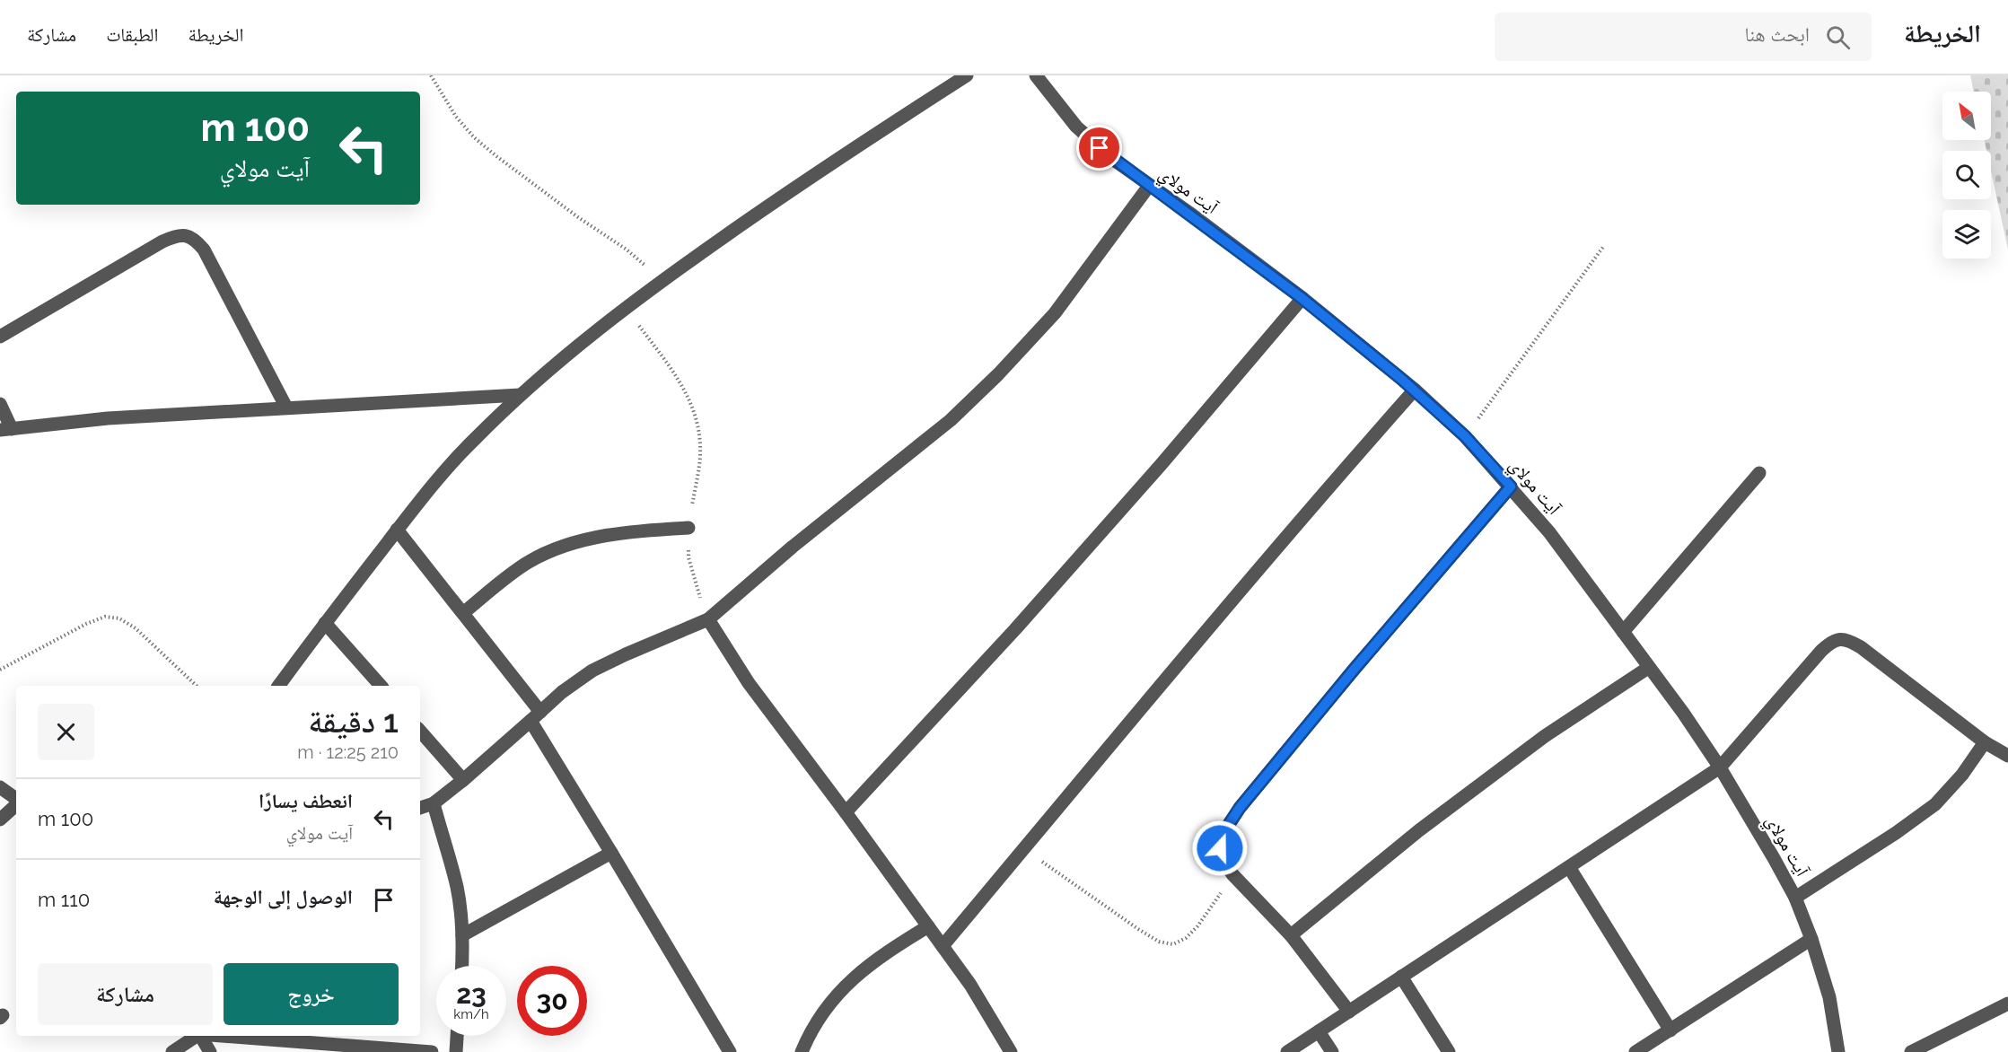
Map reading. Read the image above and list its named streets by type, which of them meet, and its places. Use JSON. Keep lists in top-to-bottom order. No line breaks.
{"streets":{"street":["آيت مولاي"]},"north":"top left","page":{"header":"الخريطة","search":"ابحث هنا","nav":["الخريطة","الطبقات","مشاركة"],"turn":["100 m","آيت مولاي"],"heading":["1 دقيقة","210 m · 12:25"],"list":[{"name":"انعطف يسارًا","note":"آيت مولاي","value":"100 m"},{"name":"الوصول إلى الوجهة","value":"110 m"}],"buttons":["خروج","مشاركة"],"speed":"23 km/h","limit":"30"}}
